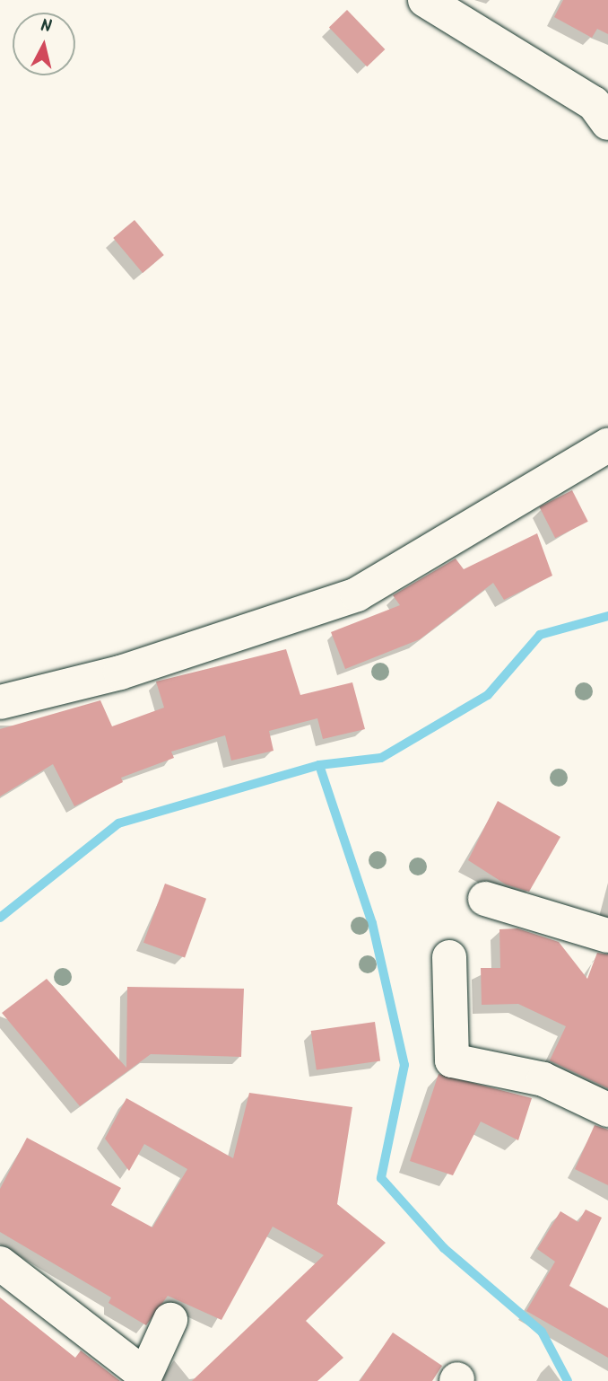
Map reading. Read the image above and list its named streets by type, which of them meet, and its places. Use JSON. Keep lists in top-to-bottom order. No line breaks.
{"north":"top"}
